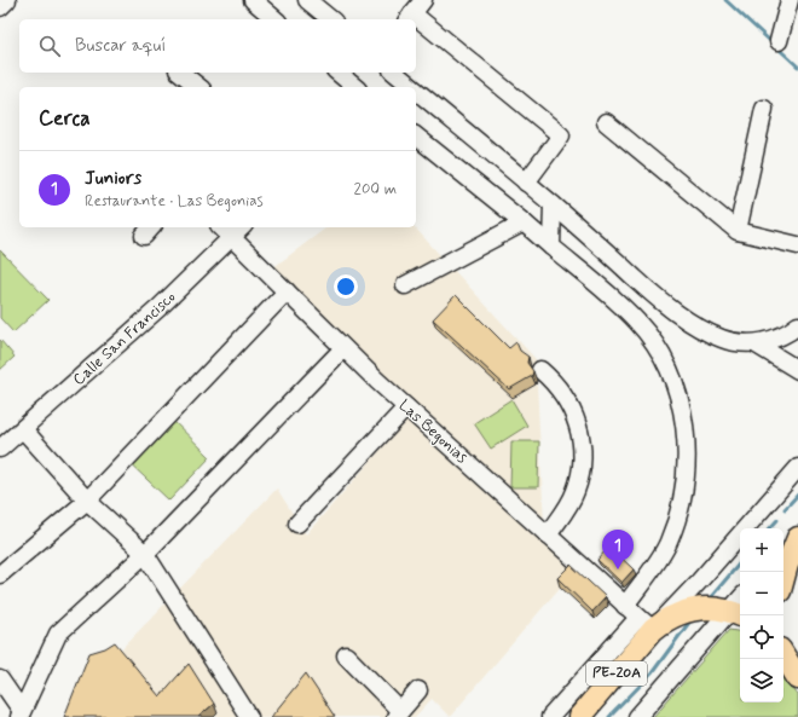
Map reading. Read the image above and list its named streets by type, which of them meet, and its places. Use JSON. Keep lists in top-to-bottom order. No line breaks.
{"streets":{"main road":["PE-20A"],"street":["Calle San Francisco","Las Begonias"]},"crossings":[["Calle San Francisco","Las Begonias"],["Las Begonias","PE-20A"]],"page":{"search":"Buscar aquí","heading":"Cerca","list":[{"mark":"1","name":"Juniors","note":"Restaurante · Las Begonias","value":"200 m"}],"map_buttons":["+","−"],"pins":"1"}}
